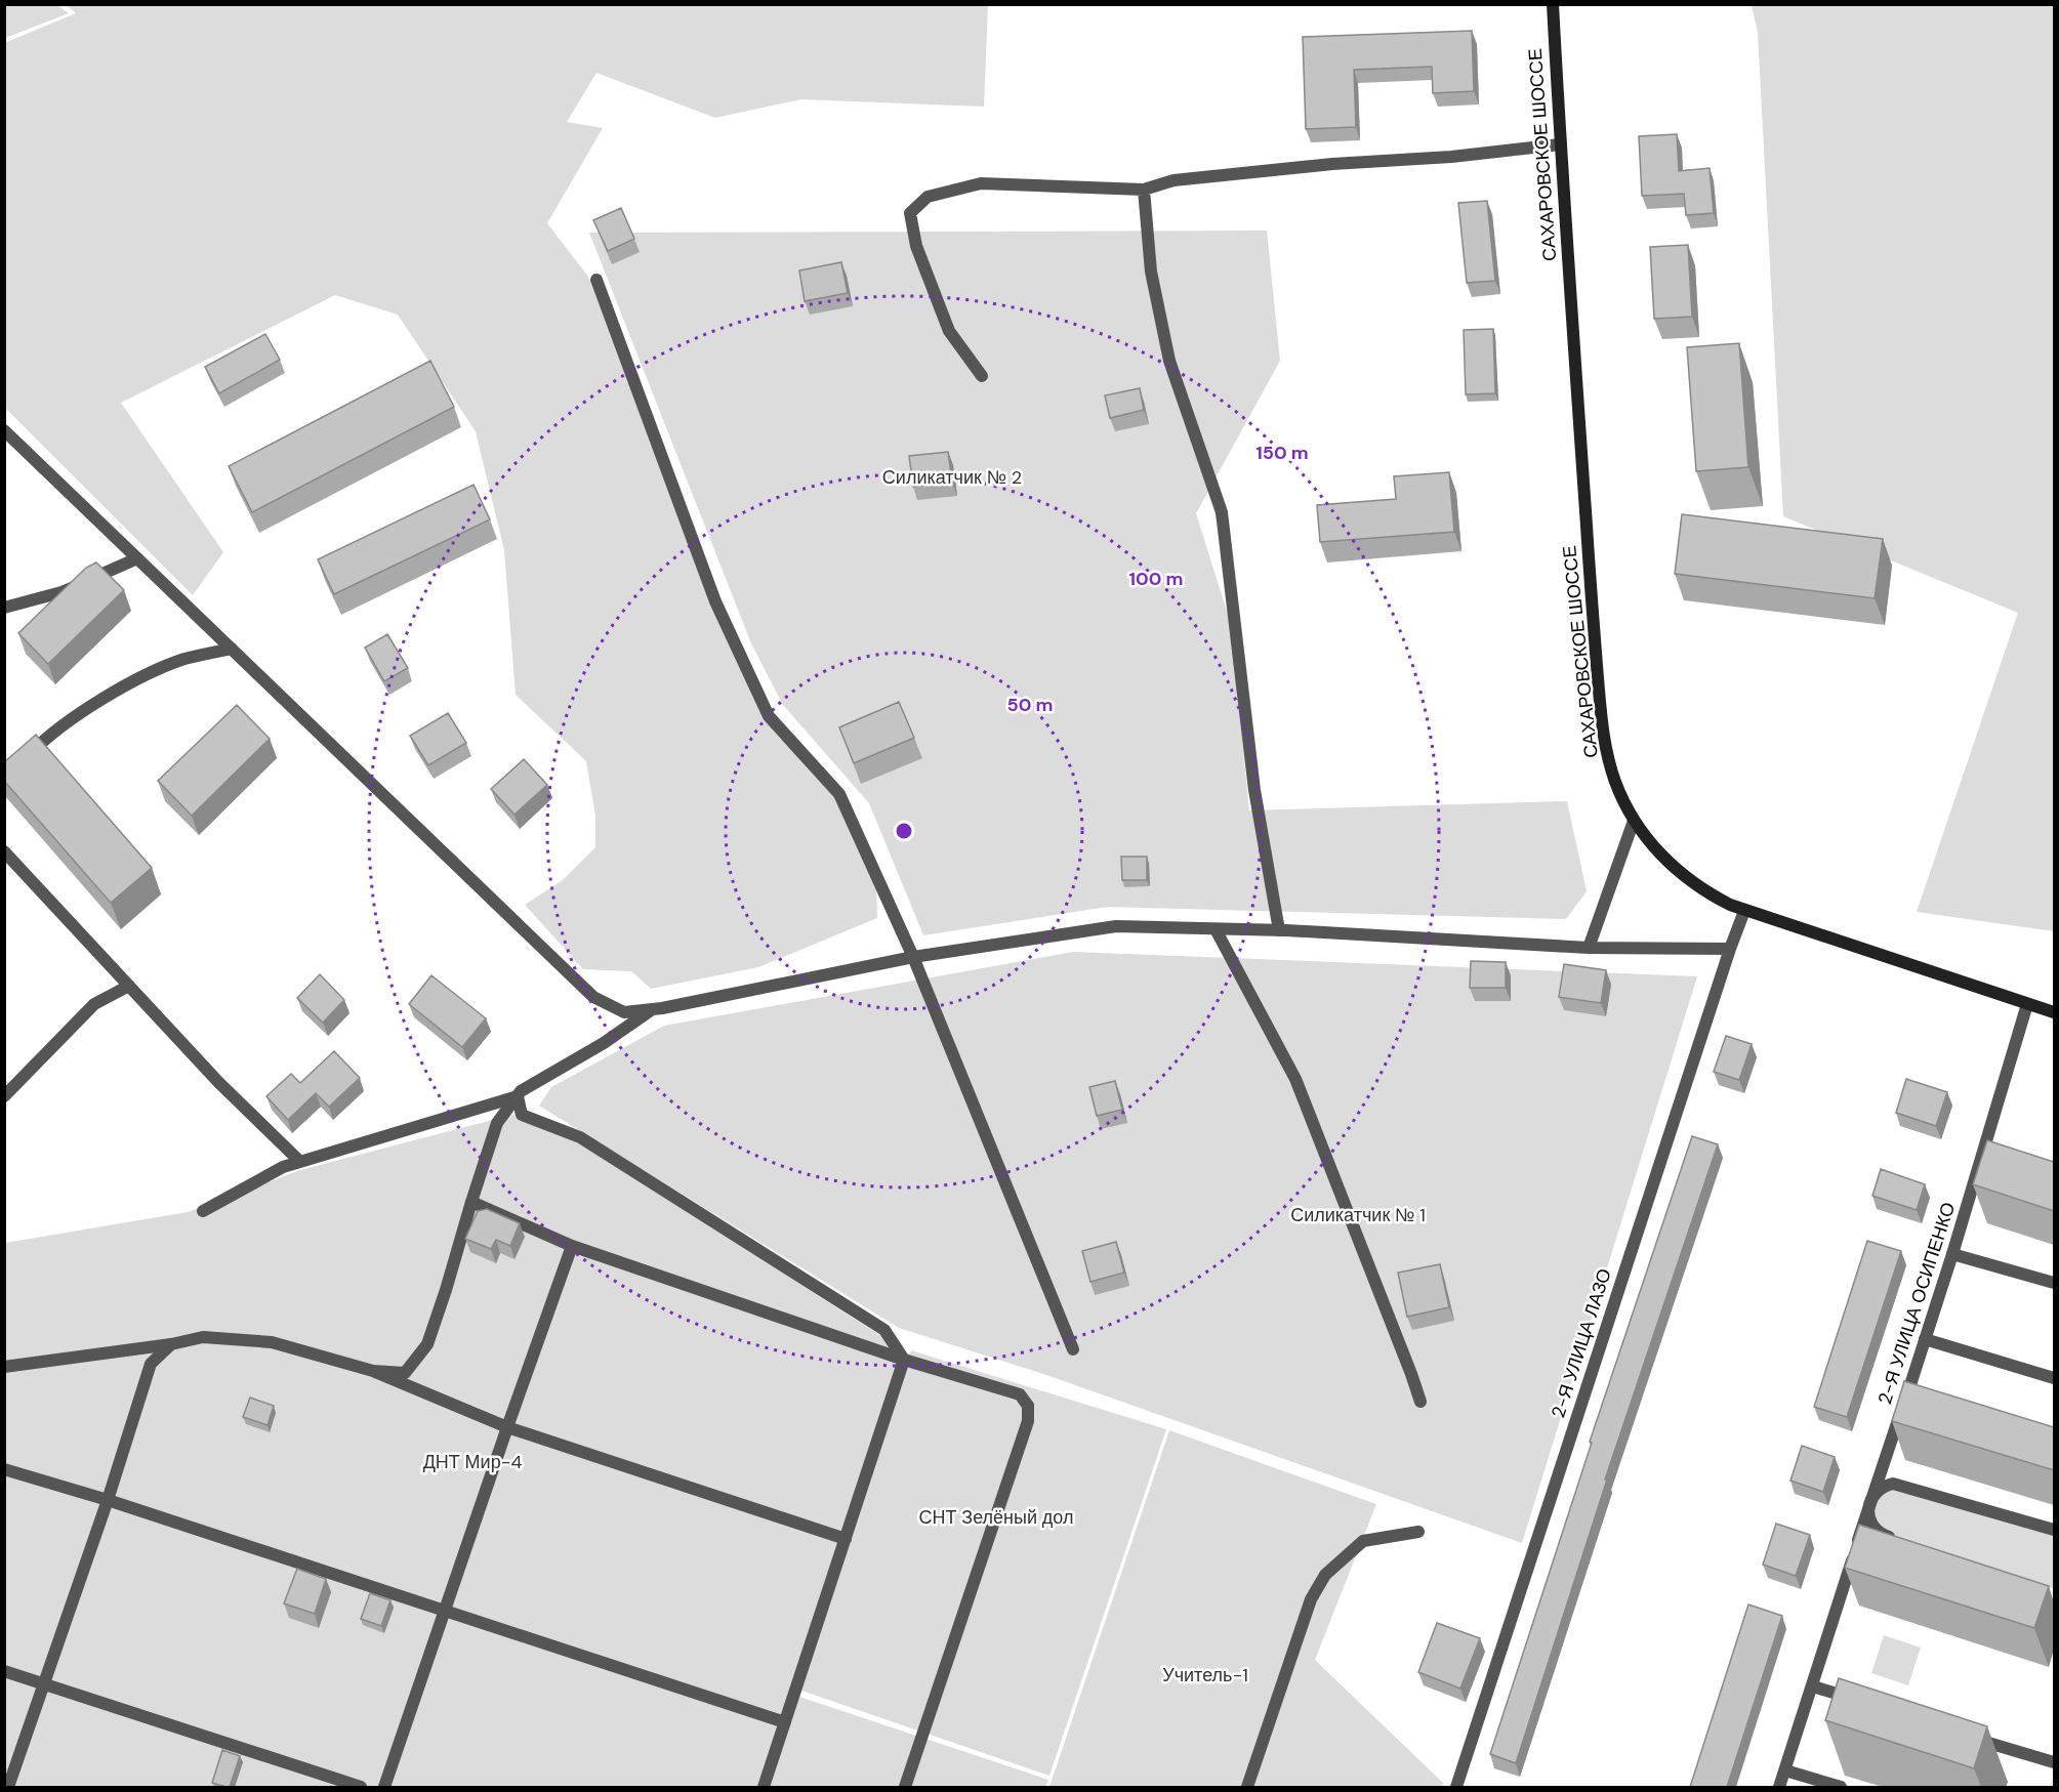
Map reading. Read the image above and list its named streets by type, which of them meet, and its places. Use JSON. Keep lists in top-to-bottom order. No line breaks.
{"streets":{"main road":["САХАРОВСКОЕ ШОССЕ"],"street":["2-Я УЛИЦА ОСИПЕНКО","2-Я УЛИЦА ЛАЗО"]},"crossings":[["САХАРОВСКОЕ ШОССЕ","2-Я УЛИЦА ОСИПЕНКО"],["САХАРОВСКОЕ ШОССЕ","2-Я УЛИЦА ЛАЗО"]],"parks":["Силикатчик № 2","Силикатчик № 1","ДНТ Мир-4","СНТ Зелёный дол","Учитель-1"],"rings":["150 m","100 m","50 m"]}
